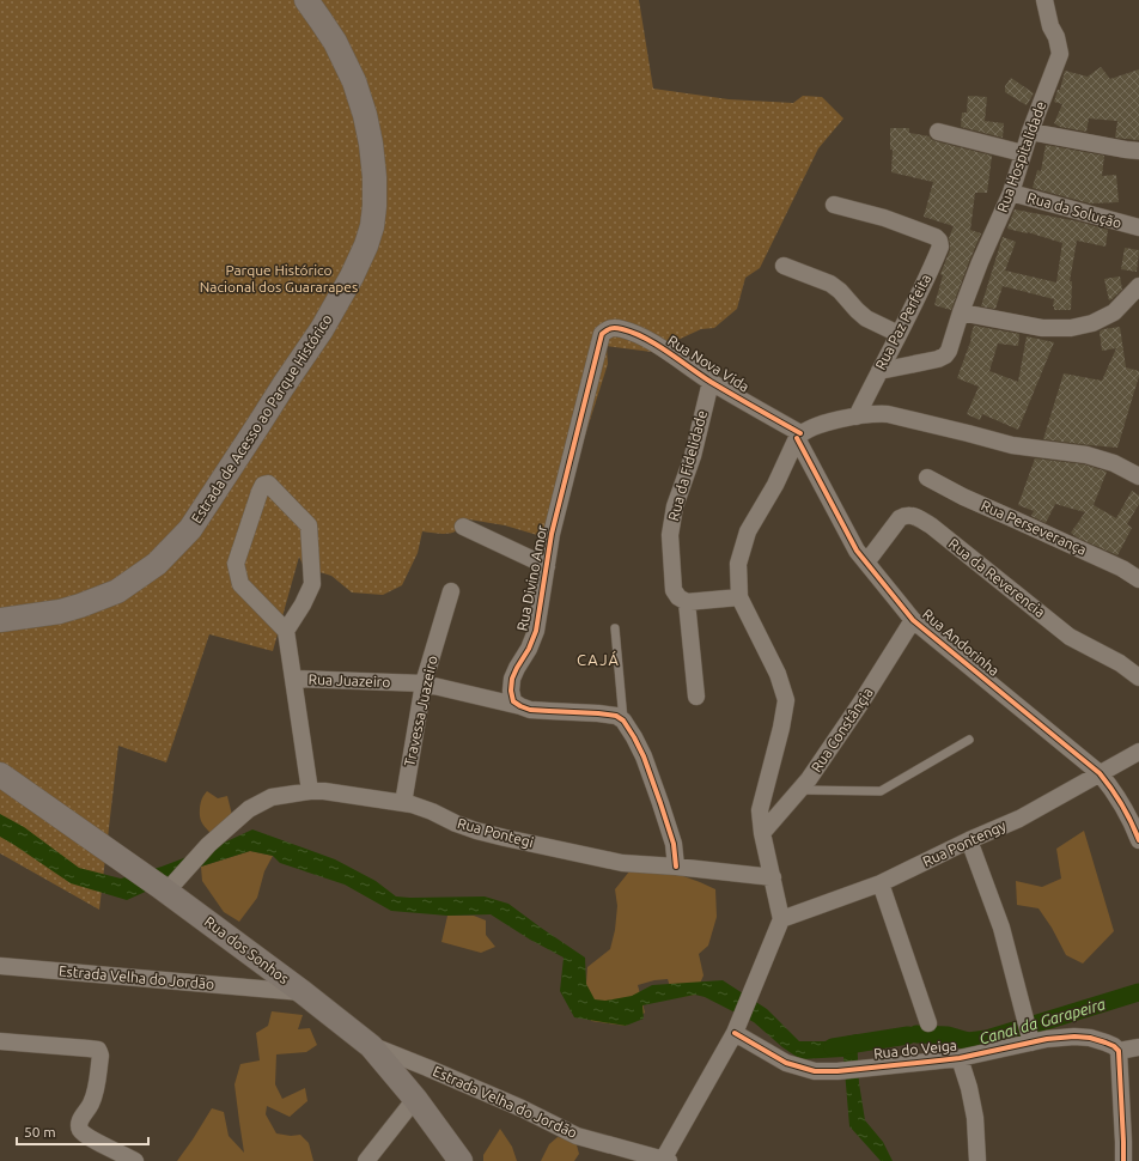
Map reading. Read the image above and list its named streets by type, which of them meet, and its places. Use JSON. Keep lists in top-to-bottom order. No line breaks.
{"streets":{"main road":["Estrada de Acesso ao Parque Histórico","Rua dos Sonhos"],"street":["Rua Hospitalidade","Rua da Solução","Rua Paz Perfeita","Rua Nova Vida","Rua da Fidelidade","Rua Perseverança","Rua Divino Amor","Rua da Reverencia","Rua Andorinha","Rua Juazeiro","Travessa Juazeiro","Rua Constânçia","Rua Pontegi","Rua Pontengy","Estrada Velha do Jordão","Rua do Veiga"]},"crossings":[["Rua Hospitalidade","Rua da Solução"],["Rua Hospitalidade","Rua Paz Perfeita"],["Rua Nova Vida","Rua da Fidelidade"],["Rua Nova Vida","Rua Divino Amor"],["Rua Nova Vida","Rua Andorinha"],["Rua da Reverencia","Rua Andorinha"],["Rua Andorinha","Rua Constânçia"],["Rua Andorinha","Rua Pontengy"],["Rua Juazeiro","Travessa Juazeiro"],["Travessa Juazeiro","Rua Pontegi"],["Rua Pontegi","Rua dos Sonhos"],["Rua dos Sonhos","Estrada Velha do Jordão"]],"districts":["CAJÁ"],"water":["Canal da Garapeira"],"parks":["Parque Histórico Nacional dos Guararapes"],"scale_bar":"50 m"}
